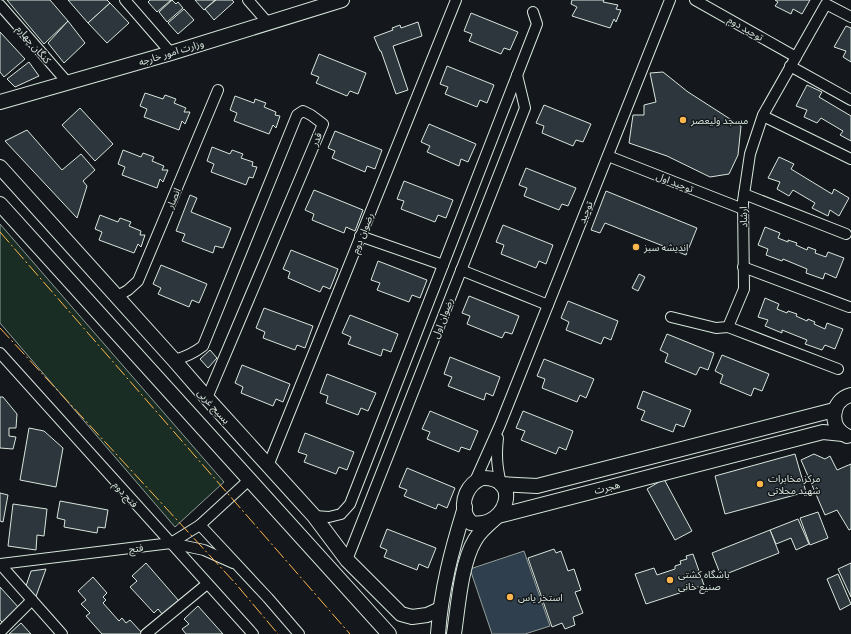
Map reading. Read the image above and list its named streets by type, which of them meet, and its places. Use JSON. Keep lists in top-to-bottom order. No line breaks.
{"streets":{"main road":["وزارت امور خارجه","بسیج غربی","هجرت"],"street":["توحید دوم","کنگان چهارم","قدر","توحید اول","انصار","توحید","ارشاد","رضوان دوم","رضوان اول","فتح دوم","فتح"]},"crossings":[["توحید دوم","ارشاد"],["کنگان چهارم","وزارت امور خارجه"],["قدر","بسیج غربی"],["توحید اول","توحید"],["توحید اول","ارشاد"],["انصار","بسیج غربی"],["رضوان دوم","بسیج غربی"],["رضوان اول","بسیج غربی"],["فتح دوم","فتح"]],"places":["مسجد ولیعصر","اندیشه سبز","مرکز مخابرات شهید محلاتی","باشگاه کشتی صنیع خانی","استخر یاس"]}
